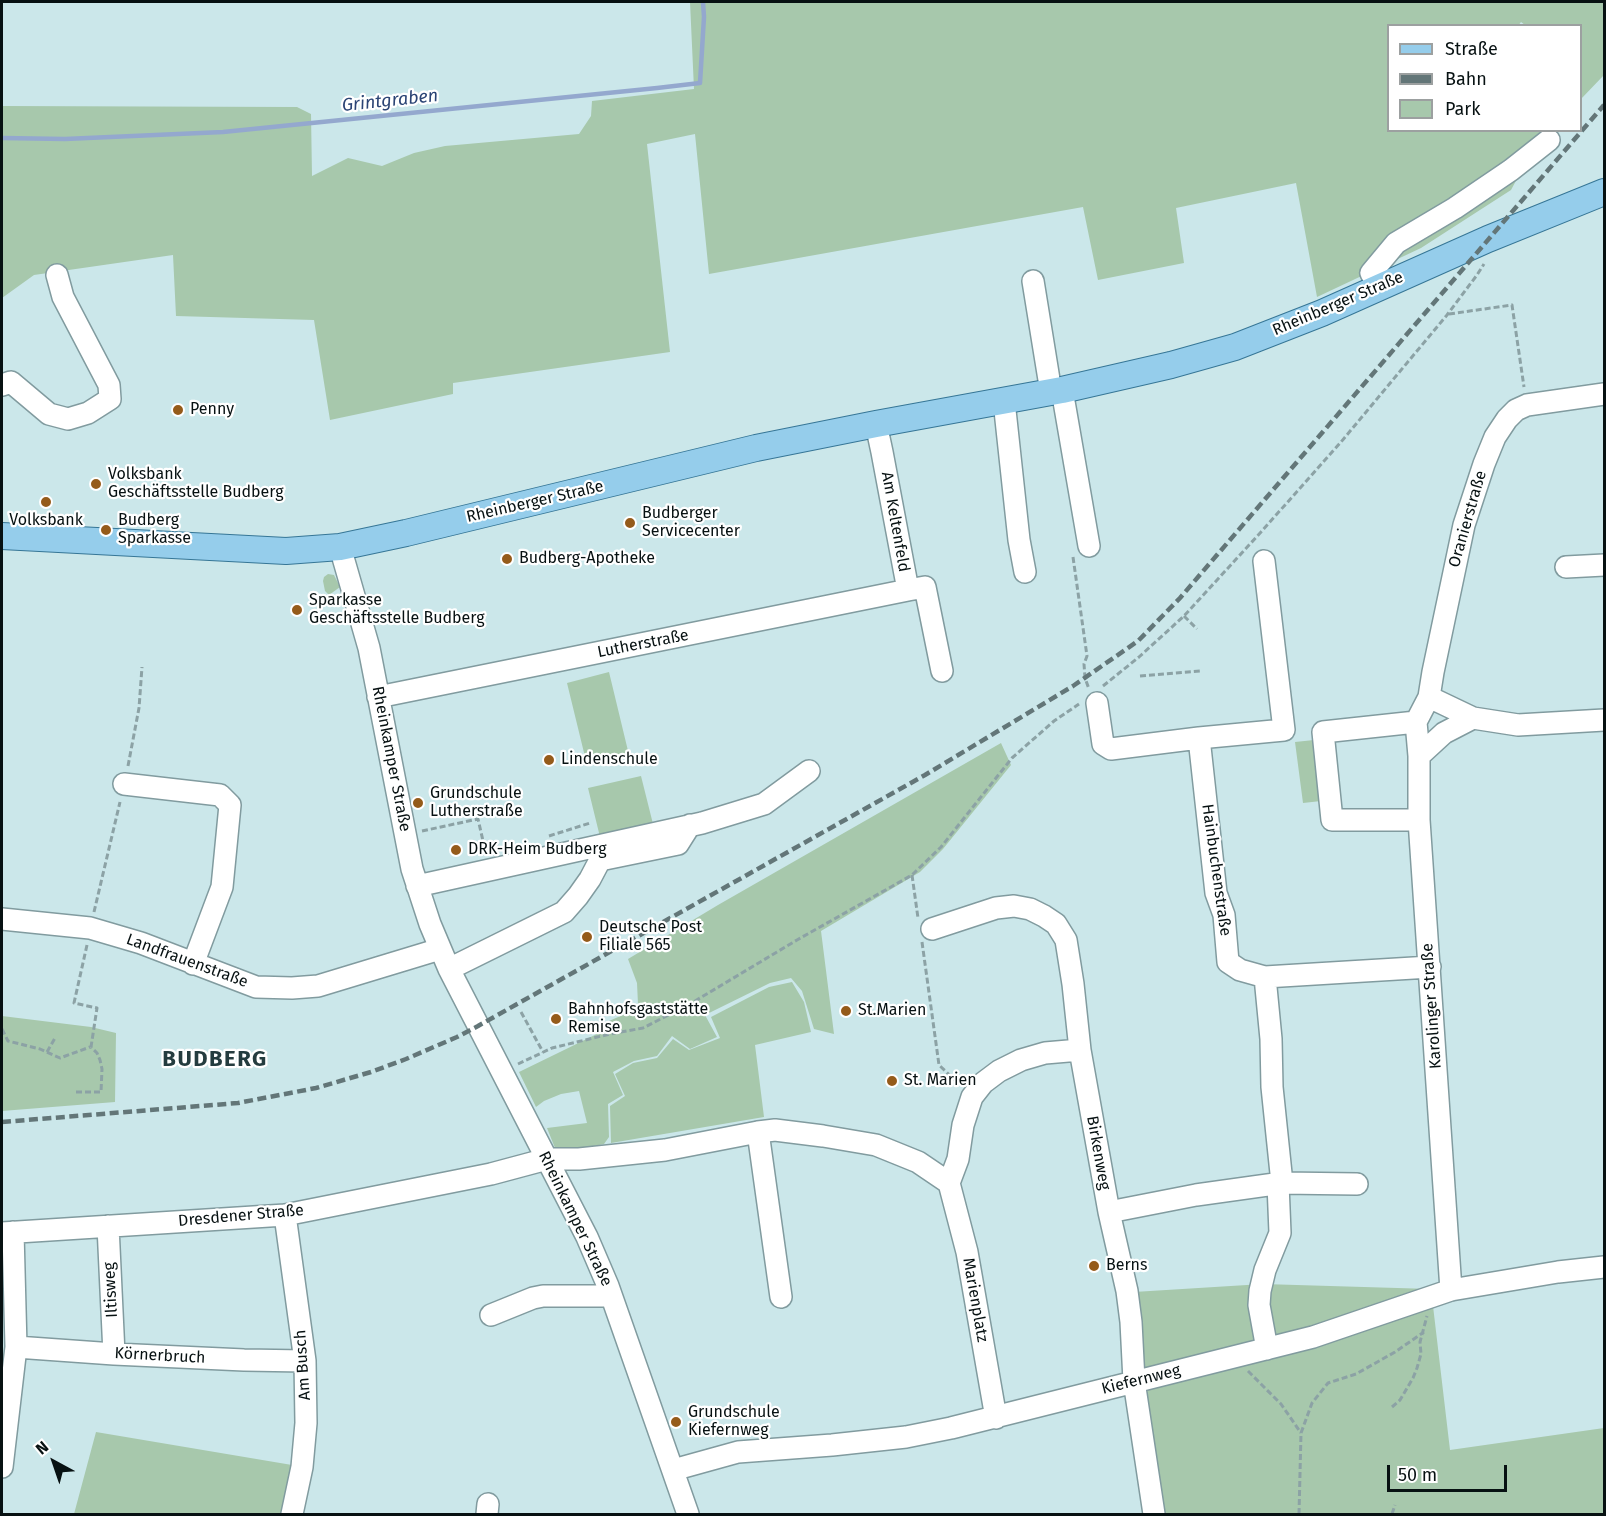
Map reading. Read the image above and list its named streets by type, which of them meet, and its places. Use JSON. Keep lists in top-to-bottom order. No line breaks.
{"streets":{"main road":["Rheinberger Straße"],"street":["Oranierstraße","Am Keltenfeld","Lutherstraße","Rheinkamper Straße","Hainbuchenstraße","Landfrauenstraße","Karolinger Straße","Birkenweg","Dresdener Straße","Iltisweg","Marienplatz","Körnerbruch","Am Busch","Kiefernweg"]},"crossings":[["Rheinberger Straße","Am Keltenfeld"],["Rheinberger Straße","Rheinkamper Straße"],["Oranierstraße","Karolinger Straße"],["Am Keltenfeld","Lutherstraße"],["Lutherstraße","Rheinkamper Straße"],["Rheinkamper Straße","Landfrauenstraße"],["Rheinkamper Straße","Dresdener Straße"],["Rheinkamper Straße","Kiefernweg"],["Hainbuchenstraße","Karolinger Straße"],["Karolinger Straße","Kiefernweg"],["Birkenweg","Kiefernweg"],["Dresdener Straße","Iltisweg"],["Dresdener Straße","Am Busch"],["Iltisweg","Körnerbruch"],["Marienplatz","Kiefernweg"],["Körnerbruch","Am Busch"]],"districts":["BUDBERG"],"water":["Grintgraben"],"places":["Penny","Volksbank Geschäftsstelle Budberg","Volksbank","Budberger Servicecenter","Budberg Sparkasse","Budberg-Apotheke","Sparkasse Geschäftsstelle Budberg","Lindenschule","Grundschule Lutherstraße","DRK-Heim Budberg","Deutsche Post Filiale 565","St.Marien","Bahnhofsgaststätte Remise","St. Marien","Berns","Grundschule Kiefernweg"],"legend":["Straße","Bahn","Park"],"scale_bar":"50 m","north":"top left"}
